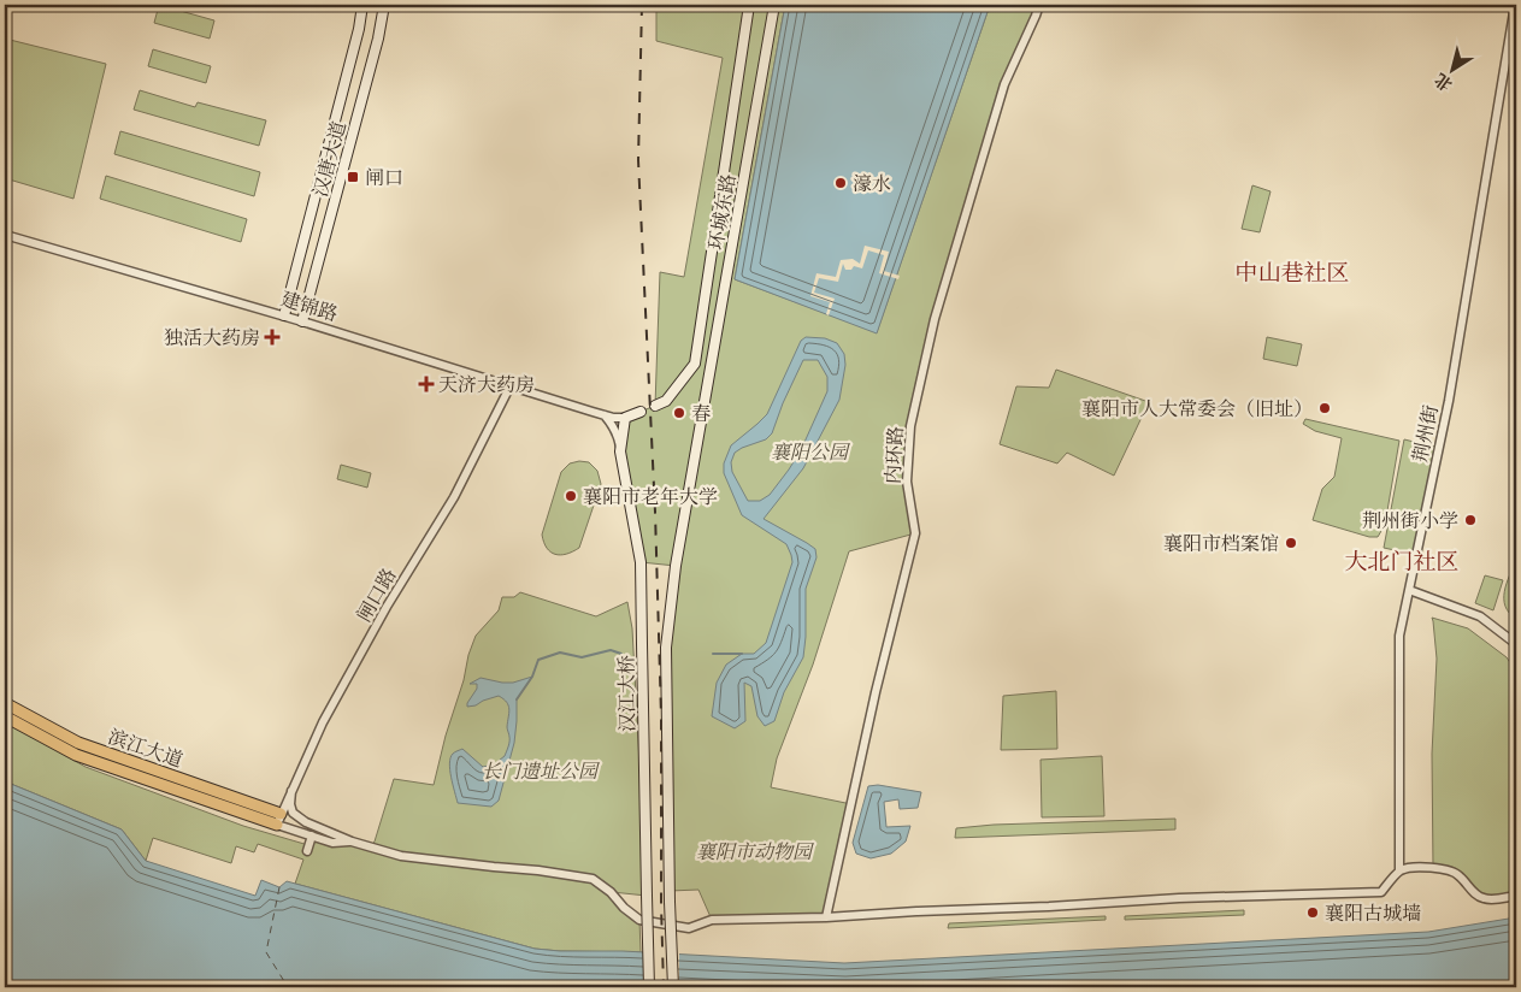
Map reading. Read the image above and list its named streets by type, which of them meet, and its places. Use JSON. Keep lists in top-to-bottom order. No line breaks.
{"streets":{"main road":["汉唐大道","环城东路","汉江大桥","滨江大道"],"street":["建锦路","荆州街","内环路","闸口路"]},"crossings":[["汉唐大道","建锦路"],["环城东路","汉江大桥"],["建锦路","闸口路"],["建锦路","汉江大桥"],["闸口路","滨江大道"]],"districts":["中山巷社区","大北门社区"],"parks":["襄阳公园","长门遗址公园","襄阳市动物园"],"places":{"transit":["闸口"],"other":["濠水","襄阳市人大常委会（旧址）","春","襄阳市老年大学","荆州街小学","襄阳市档案馆","襄阳古城墙"],"health":["独活大药房","天济大药房"]},"north":"bottom left"}
